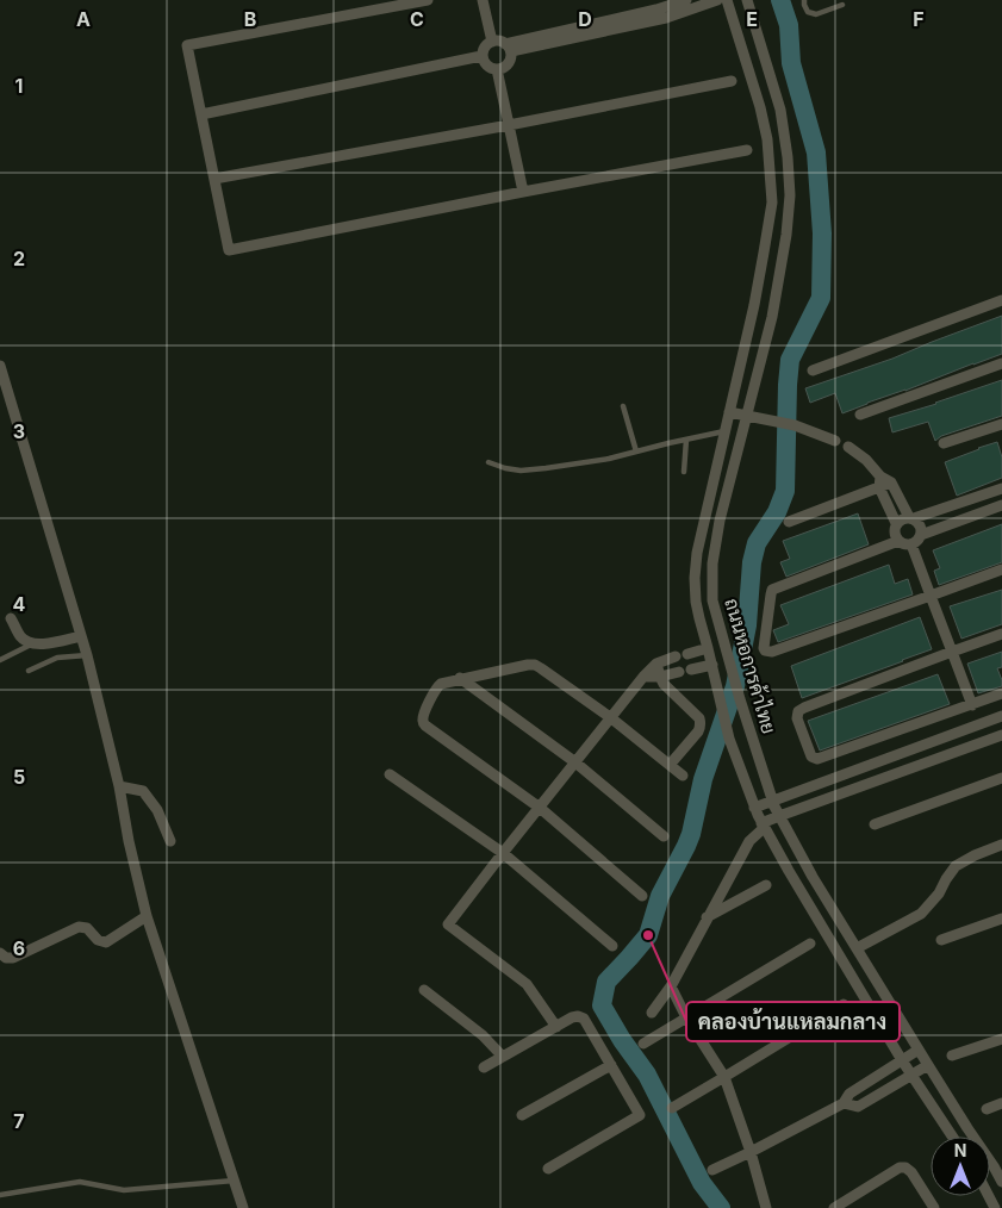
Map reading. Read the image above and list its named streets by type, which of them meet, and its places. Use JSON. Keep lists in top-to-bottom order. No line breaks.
{"streets":{"street":["ถนนหอการค้าไทย"]},"places":["คลองบ้านแหลมกลาง"],"north":"top","grid":{"columns":["A","B","C","D","E","F"],"rows":["1","2","3","4","5","6","7"]}}
